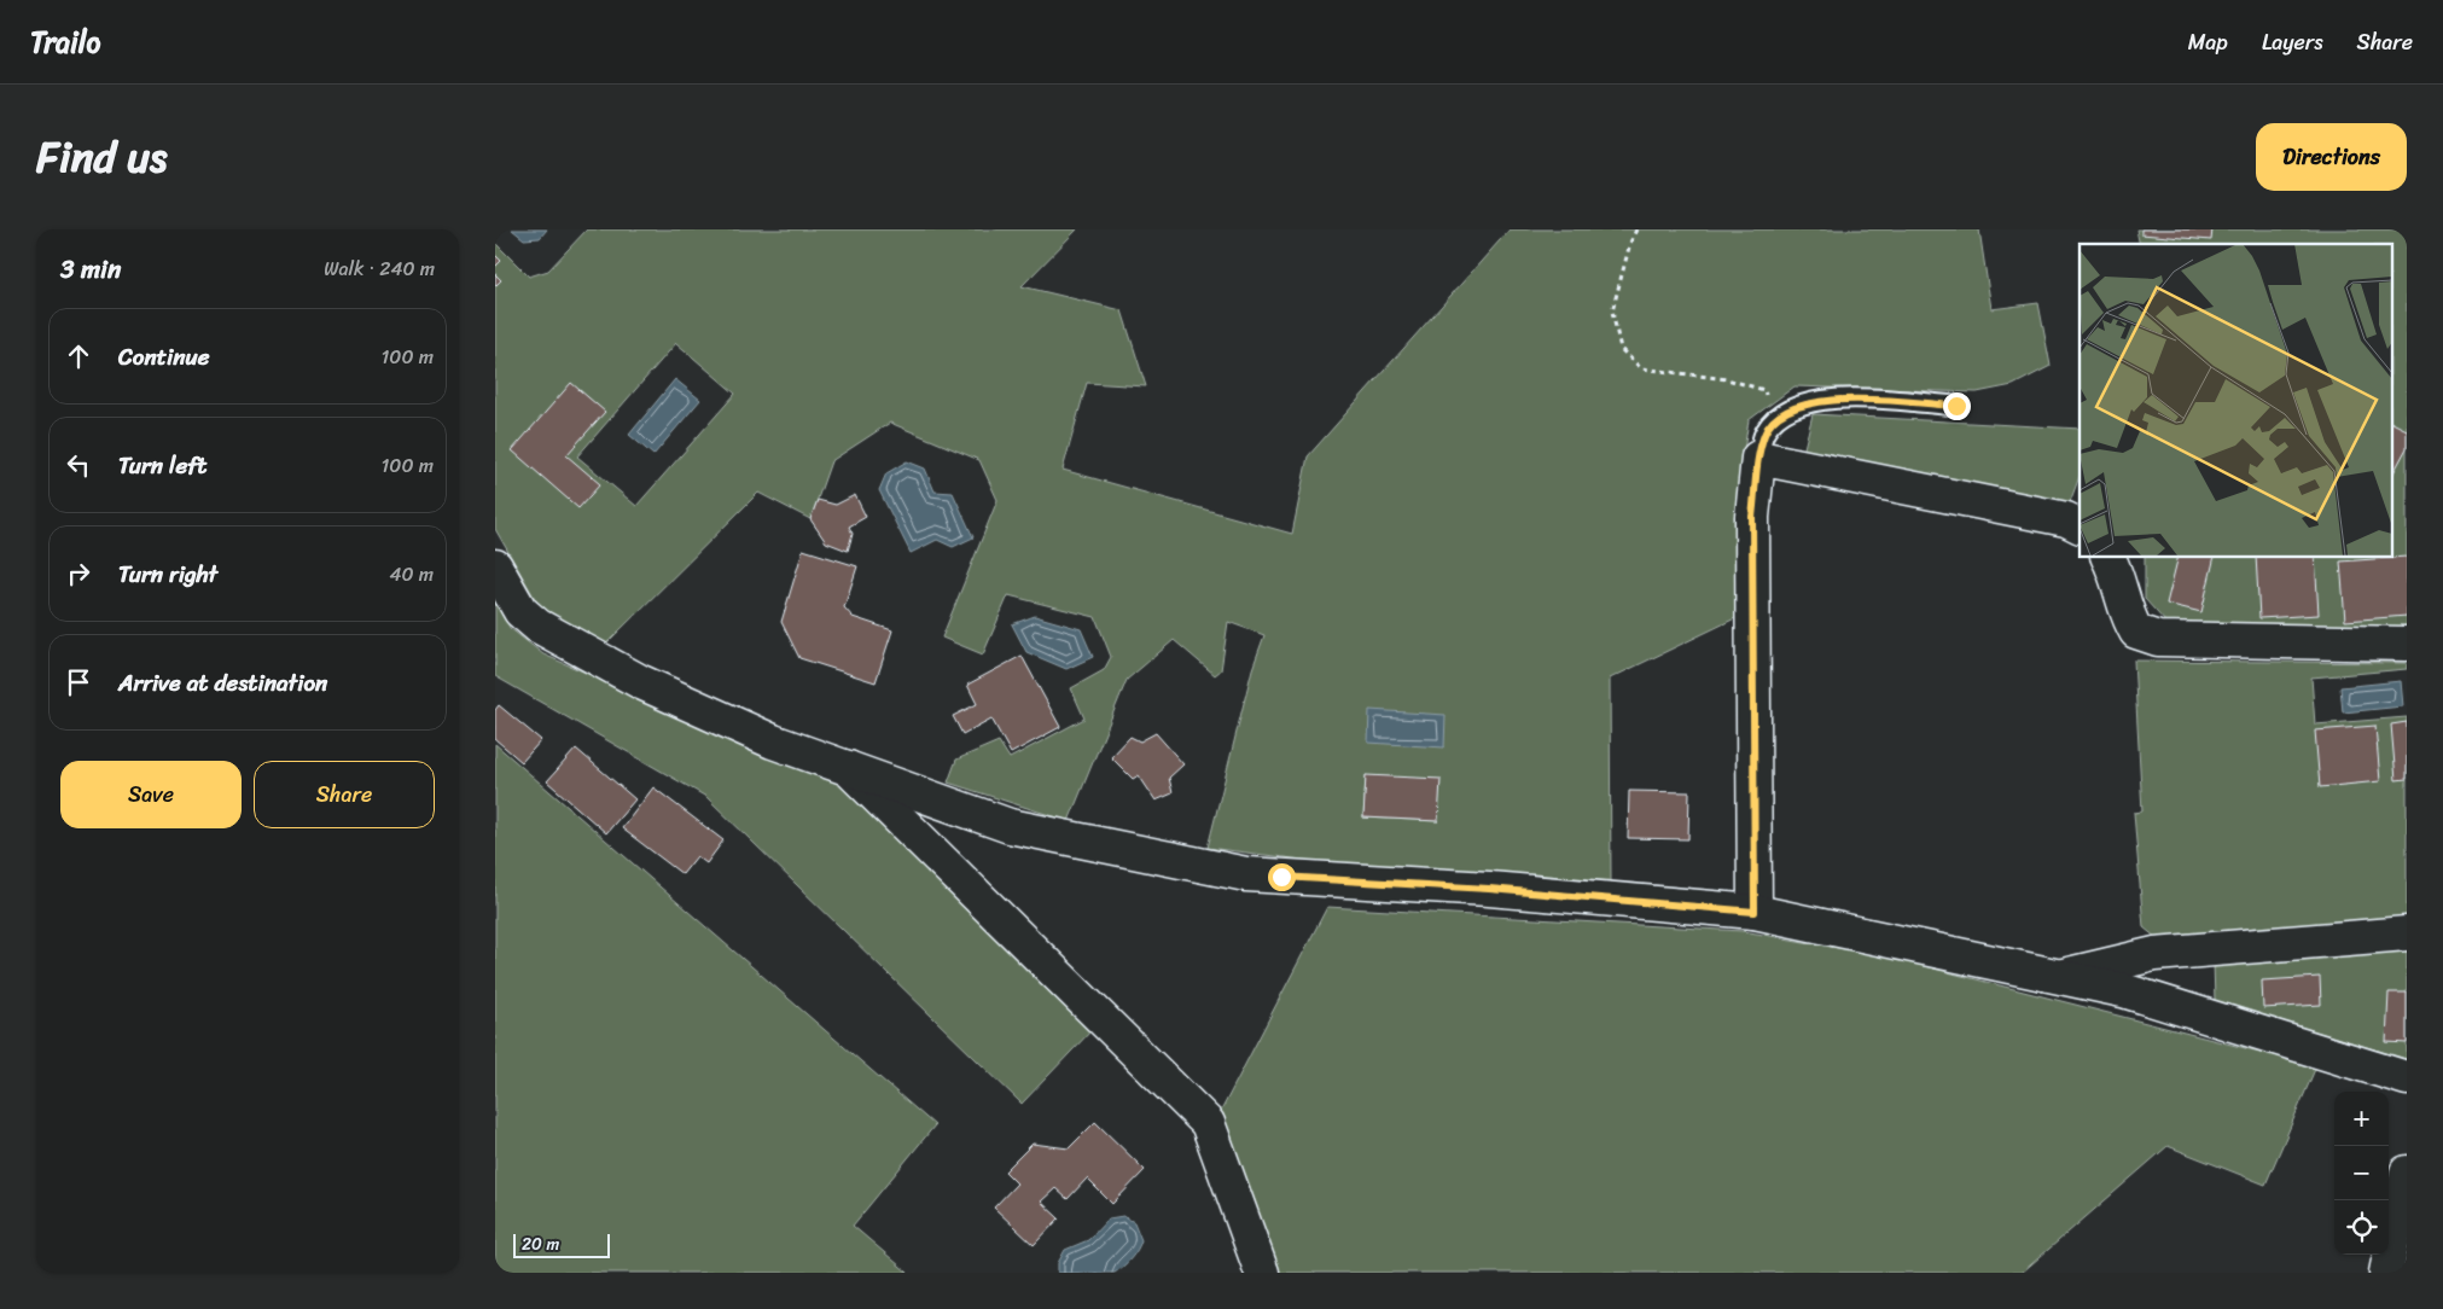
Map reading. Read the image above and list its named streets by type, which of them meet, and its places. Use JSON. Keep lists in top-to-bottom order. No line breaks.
{"scale_bar":"20 m","page":{"header":"Trailo","nav":["Map","Layers","Share"],"title":"Find us","buttons":["Directions",["Save","Share"]],"heading":["3 min","Walk · 240 m"],"list":[["Continue","100 m"],["Turn left","100 m"],["Turn right","40 m"],"Arrive at destination"],"map_buttons":["+","−"],"scale":"20 m"}}
